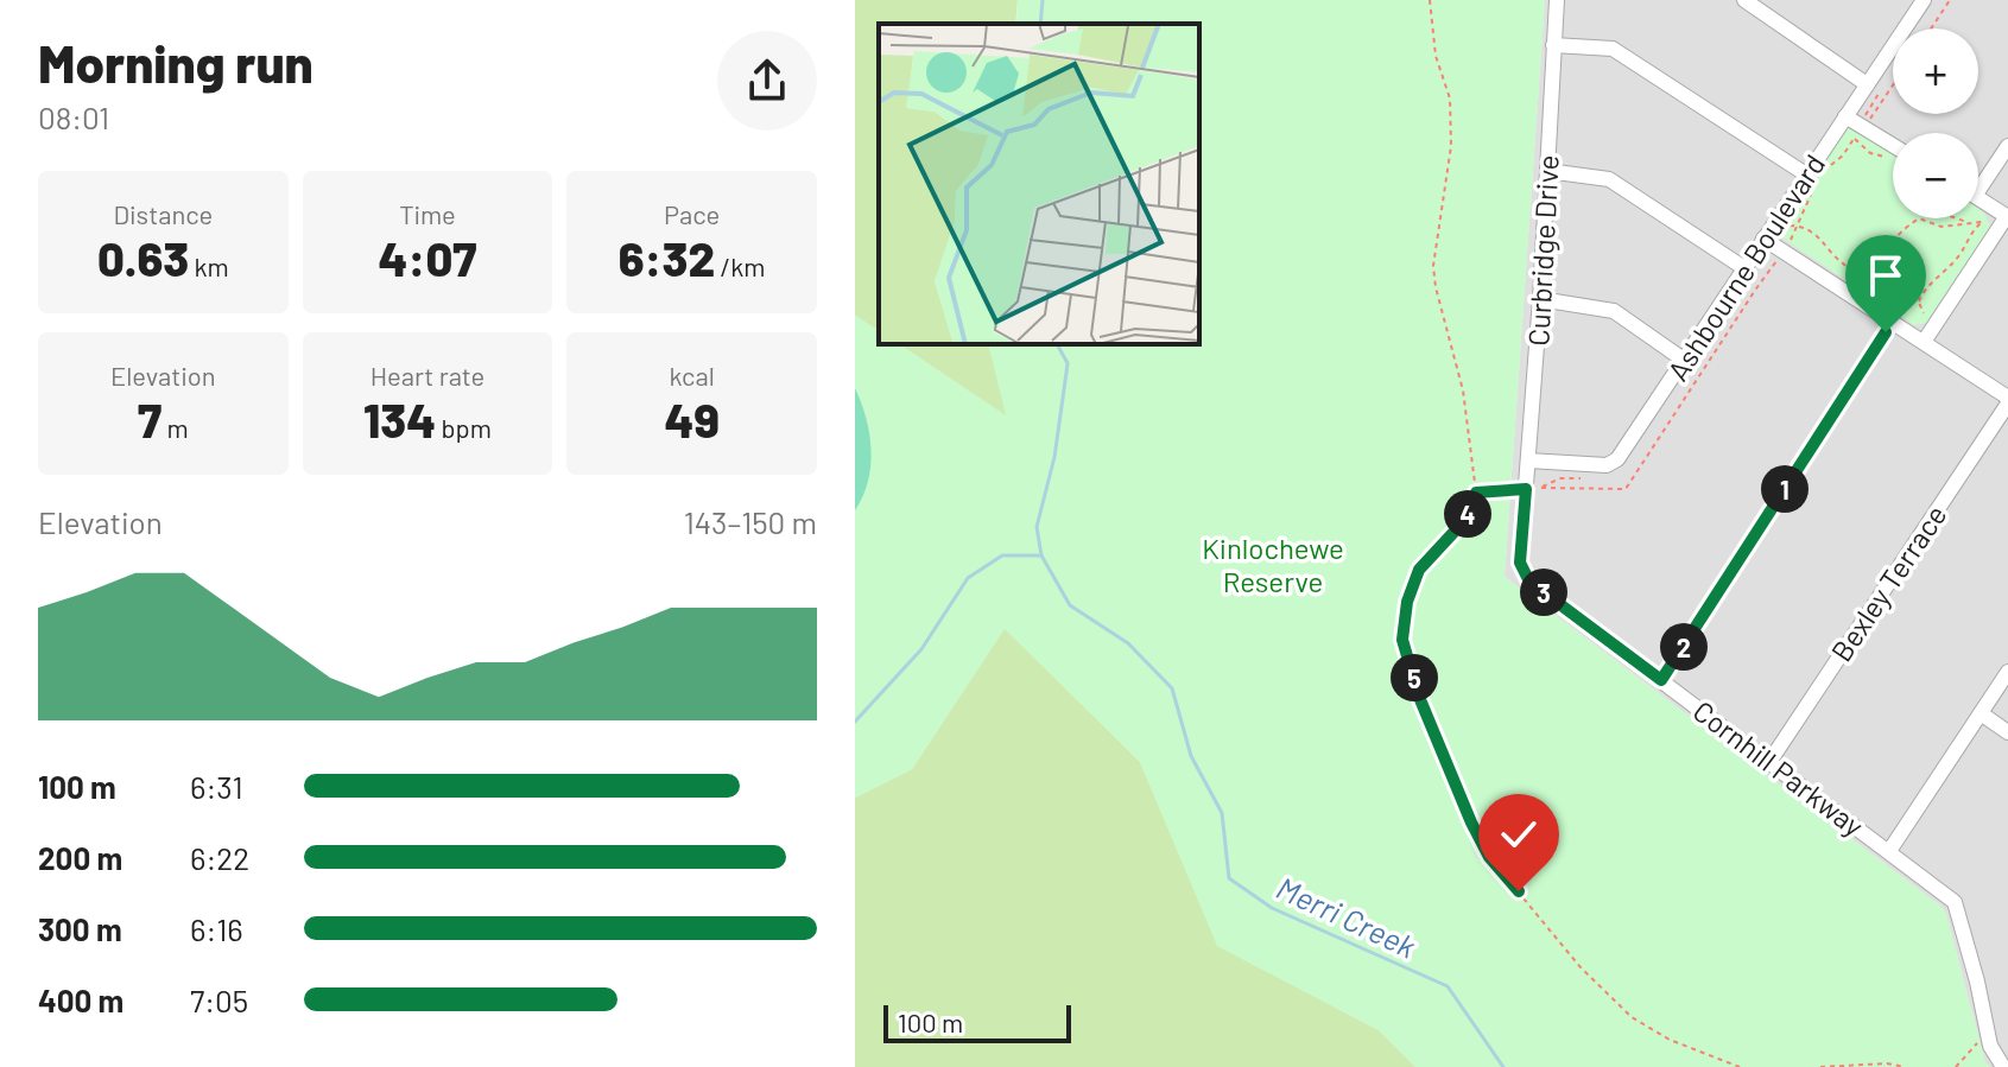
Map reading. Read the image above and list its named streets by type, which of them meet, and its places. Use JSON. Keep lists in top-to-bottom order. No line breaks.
{"streets":{"street":["Curbridge Drive","Ashbourne Boulevard","Bexley Terrace","Cornhill Parkway"]},"crossings":[["Curbridge Drive","Ashbourne Boulevard"],["Curbridge Drive","Cornhill Parkway"],["Bexley Terrace","Cornhill Parkway"]],"water":["Merri Creek"],"parks":["Kinlochewe Reserve"],"scale_bar":"100 m","page":{"heading":["Morning run","08:01"],"map_buttons":["+","−"],"stats":[["Distance","0.63 km"],["Time","4:07"],["Pace","6:32 /km"],["Elevation","7 m"],["Heart rate","134 bpm"],["kcal","49"]],"pins":["1","4","3","2","5"],"chart":["Elevation","143–150 m"],"list":[{"name":"100 m","note":"6:31"},{"name":"200 m","note":"6:22"},{"name":"300 m","note":"6:16"},{"name":"400 m","note":"7:05"}],"scale":"100 m"}}
